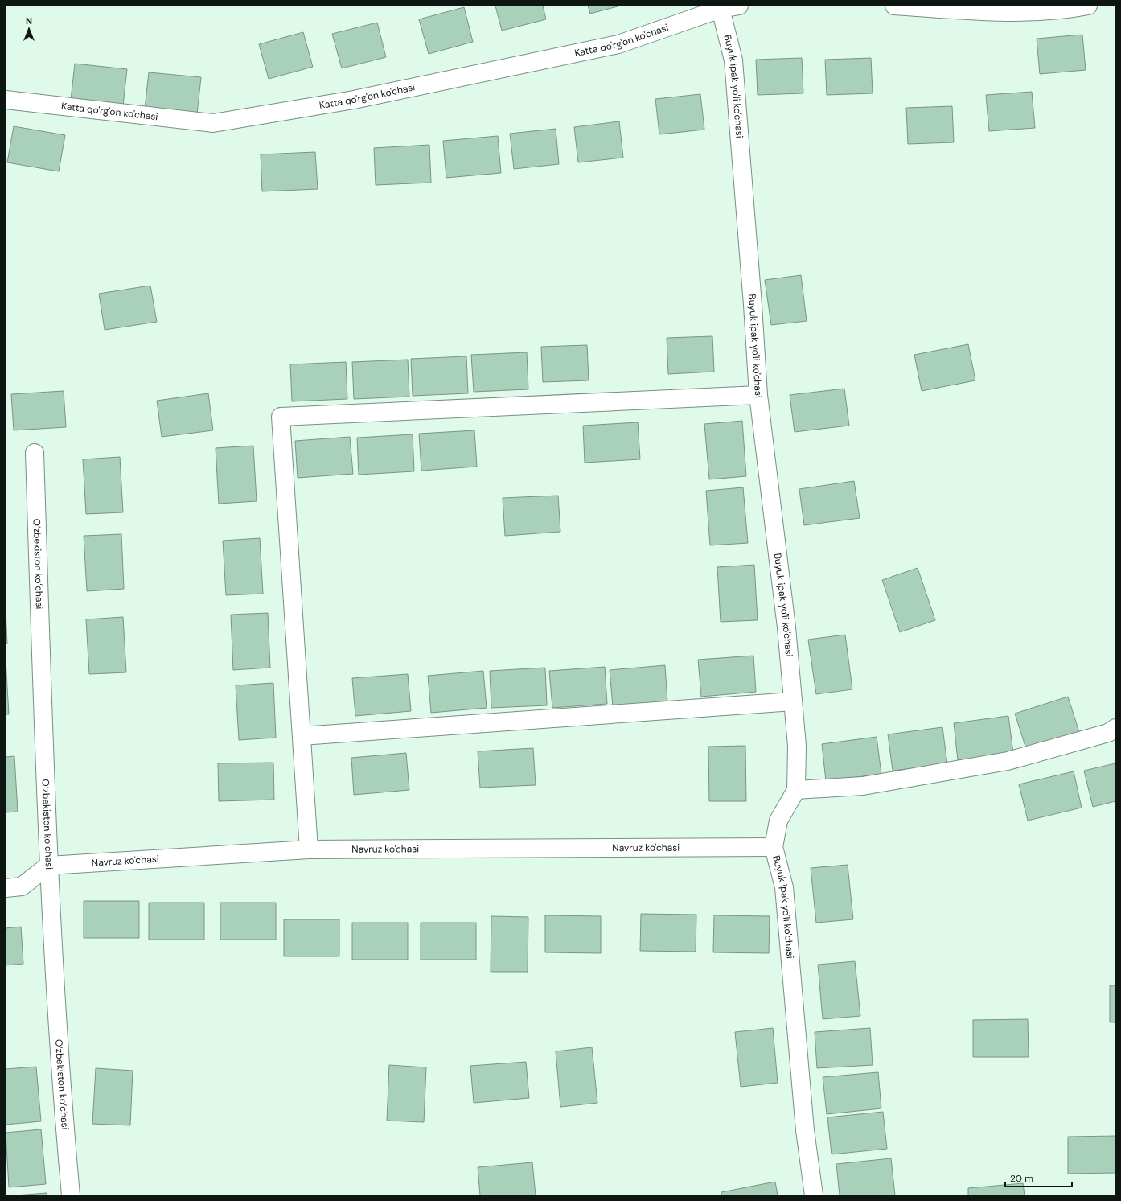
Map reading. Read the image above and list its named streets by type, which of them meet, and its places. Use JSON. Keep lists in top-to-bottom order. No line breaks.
{"streets":{"street":["Katta qo'rg'on ko'chasi","Buyuk ipak yo'li ko'chasi","O‘zbekiston ko‘chasi","Navruz ko'chasi"]},"crossings":[["Katta qo'rg'on ko'chasi","Buyuk ipak yo'li ko'chasi"],["Buyuk ipak yo'li ko'chasi","Navruz ko'chasi"],["O‘zbekiston ko‘chasi","Navruz ko'chasi"]],"scale_bar":"20 m","north":"top"}
